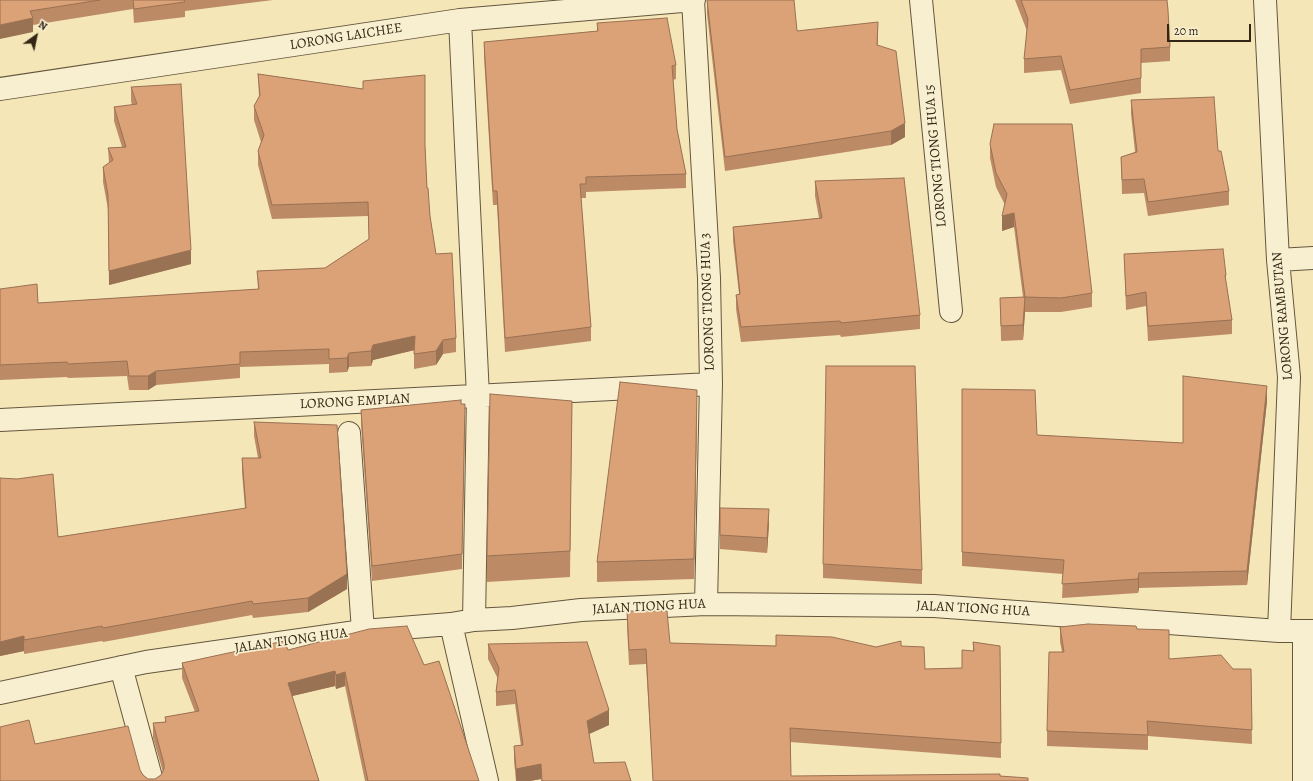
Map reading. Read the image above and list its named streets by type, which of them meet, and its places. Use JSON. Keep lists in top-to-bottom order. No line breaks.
{"streets":{"street":["LORONG LAICHEE","LORONG TIONG HUA 15","LORONG TIONG HUA 3","LORONG RAMBUTAN","LORONG EMPLAN","JALAN TIONG HUA"]},"crossings":[["LORONG LAICHEE","LORONG TIONG HUA 3"],["LORONG TIONG HUA 3","LORONG EMPLAN"],["LORONG TIONG HUA 3","JALAN TIONG HUA"],["LORONG RAMBUTAN","JALAN TIONG HUA"]],"scale_bar":"20 m","north":"top right"}
